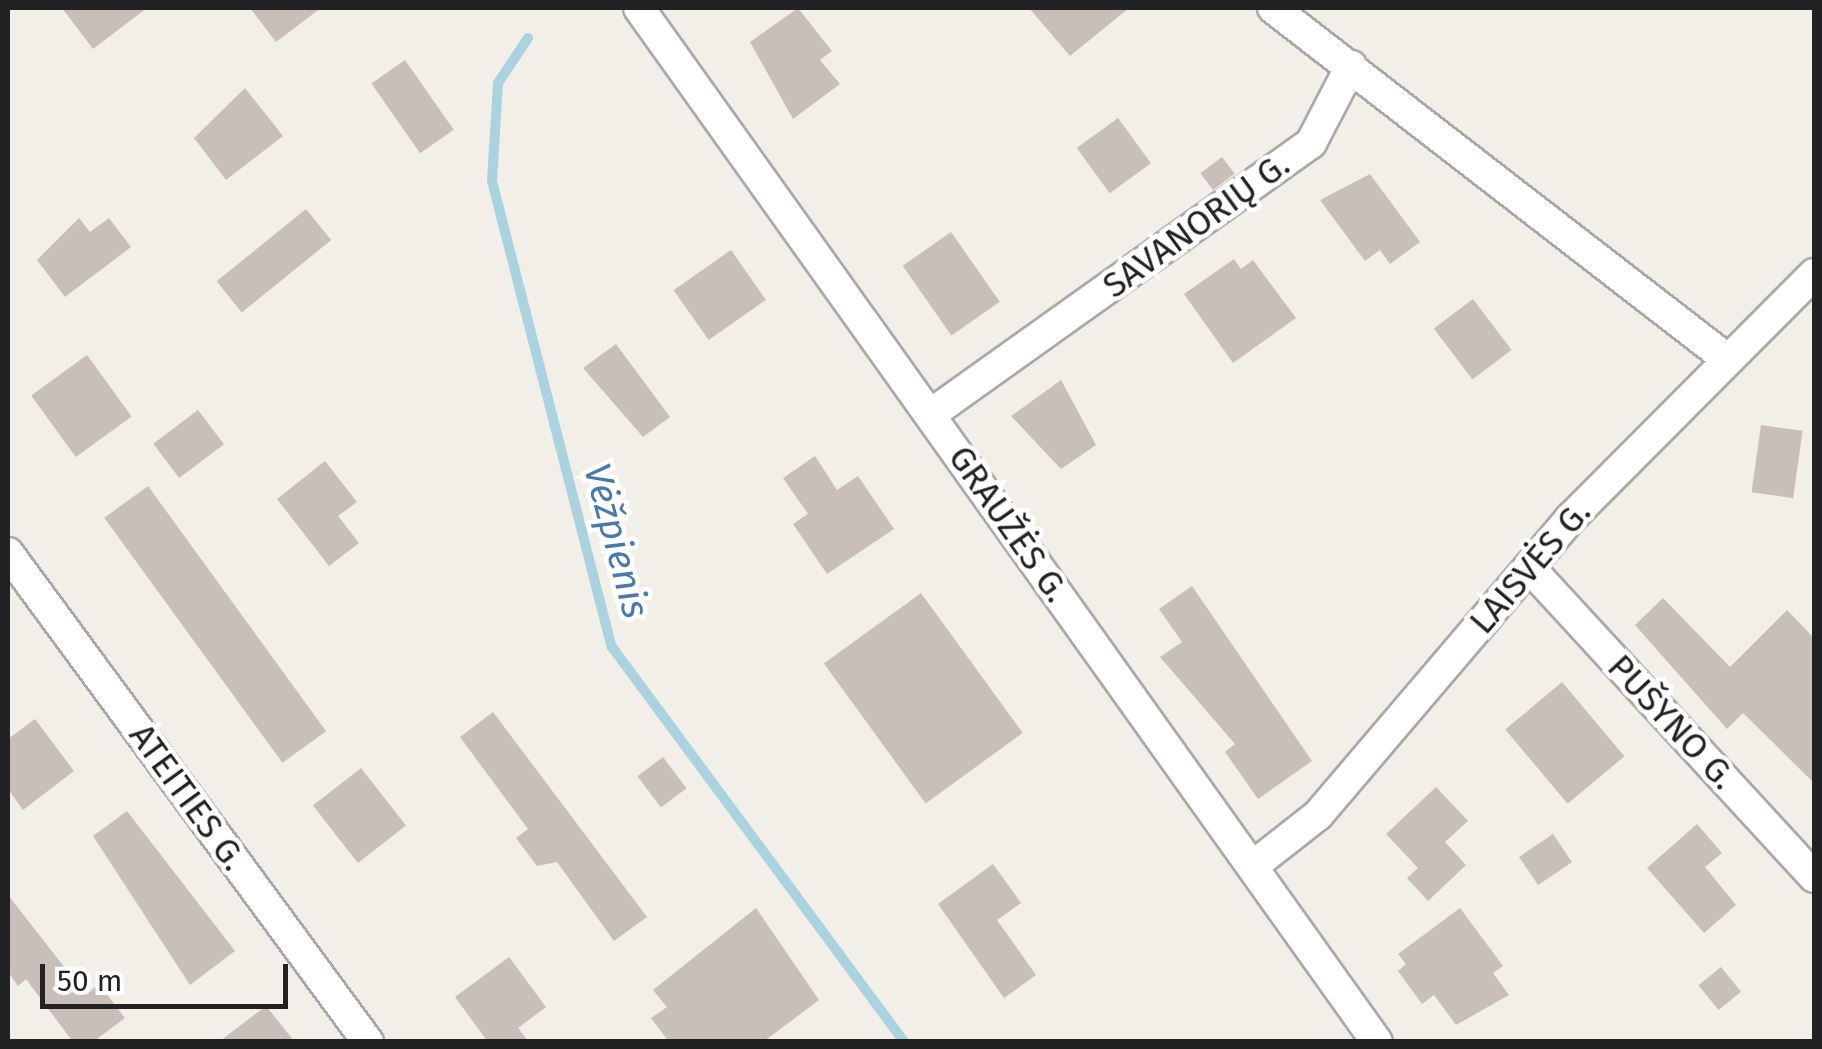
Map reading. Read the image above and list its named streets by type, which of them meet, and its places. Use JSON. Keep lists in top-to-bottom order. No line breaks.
{"streets":{"street":["SAVANORIŲ G.","GRAUŽĖS G.","LAISVĖS G.","PUŠYNO G.","ATEITIES G."]},"crossings":[["SAVANORIŲ G.","GRAUŽĖS G."],["GRAUŽĖS G.","LAISVĖS G."],["LAISVĖS G.","PUŠYNO G."]],"water":["Vėžpienis"],"scale_bar":"50 m"}
